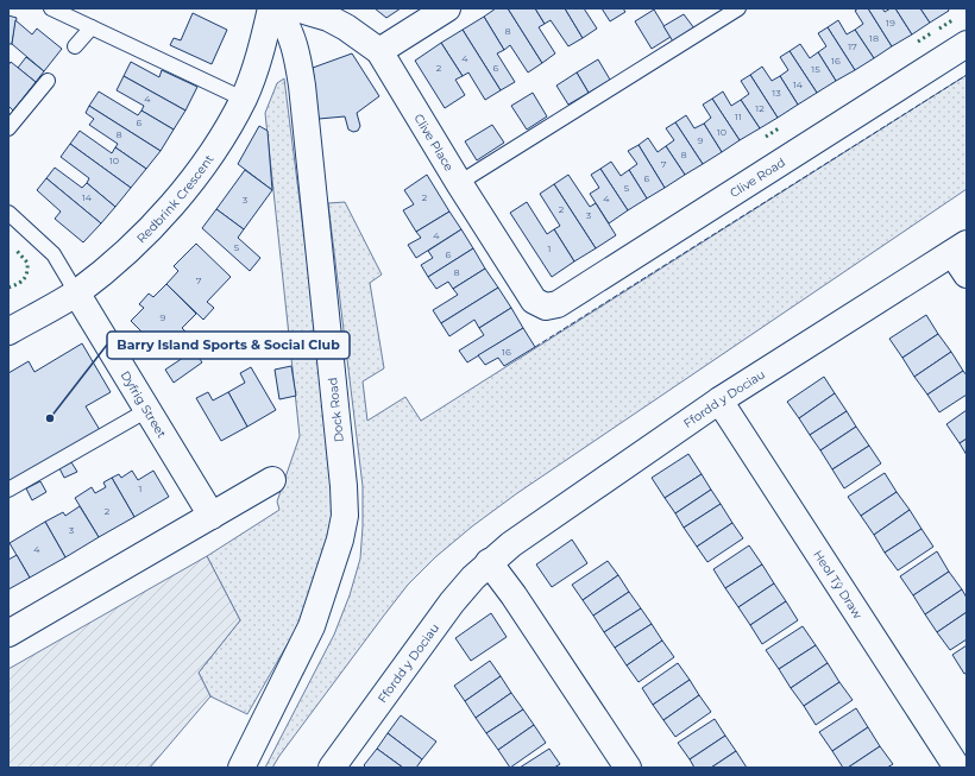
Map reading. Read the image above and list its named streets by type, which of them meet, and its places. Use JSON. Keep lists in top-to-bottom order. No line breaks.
{"streets":{"street":["Clive Place","Clive Road","Redbrink Crescent","Ffordd y Dociau","Dyfrig Street","Dock Road","Heol Tŷ Draw"]},"crossings":[["Clive Place","Clive Road"],["Redbrink Crescent","Dyfrig Street"],["Ffordd y Dociau","Heol Tŷ Draw"]],"places":["Barry Island Sports & Social Club"],"house_numbers":["19","8","18","17","4","16","2","6","15","14","13","4","12","11","6","10","8","9","8","10","7","6","5","14","2","4","3","2","3","4","5","1","6","8","7","9","16","1","2","3","4"]}
